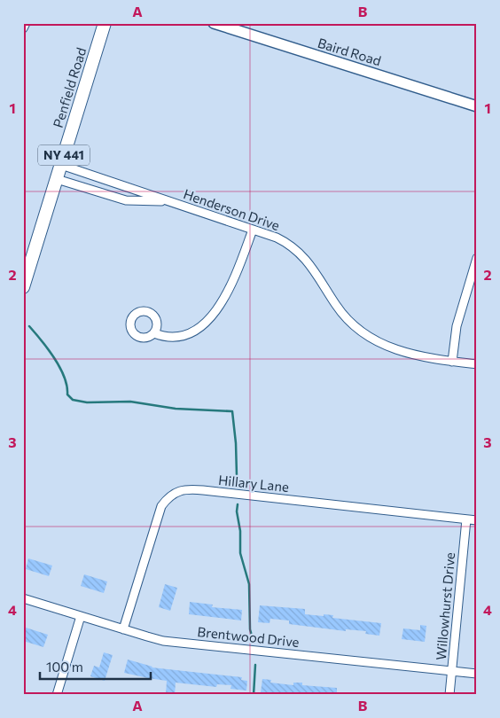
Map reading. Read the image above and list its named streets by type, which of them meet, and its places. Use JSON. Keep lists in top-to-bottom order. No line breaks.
{"streets":{"main road":["Penfield Road","NY 441"],"street":["Baird Road","Henderson Drive","Hillary Lane","Willowhurst Drive","Brentwood Drive"]},"crossings":[["Penfield Road","Henderson Drive"],["Hillary Lane","Willowhurst Drive"],["Hillary Lane","Brentwood Drive"],["Willowhurst Drive","Brentwood Drive"]],"scale_bar":"100 m","grid":{"columns":["A","B"],"rows":["1","2","3","4"]}}
